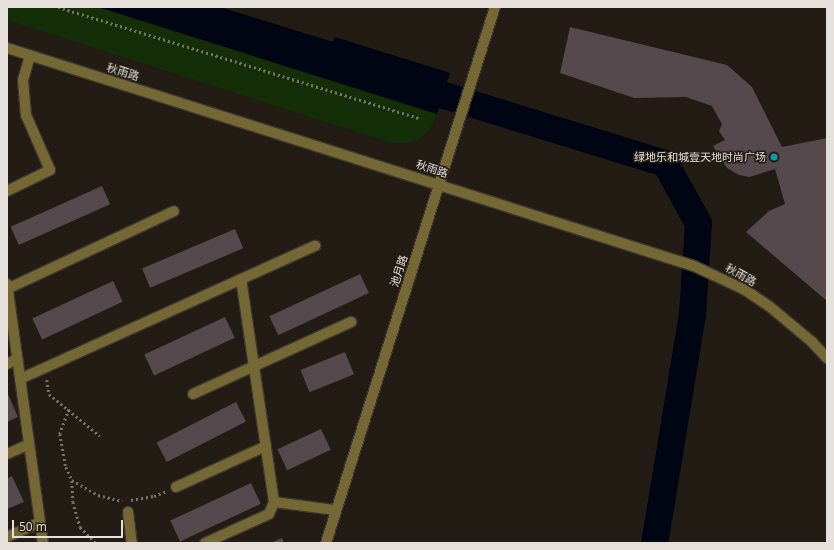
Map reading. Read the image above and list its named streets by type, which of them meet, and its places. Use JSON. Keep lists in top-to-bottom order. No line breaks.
{"streets":{"street":["秋雨路","池月路"]},"crossings":[["秋雨路","池月路"]],"places":["绿地乐和城壹天地时尚广场"],"scale_bar":"50 m"}
